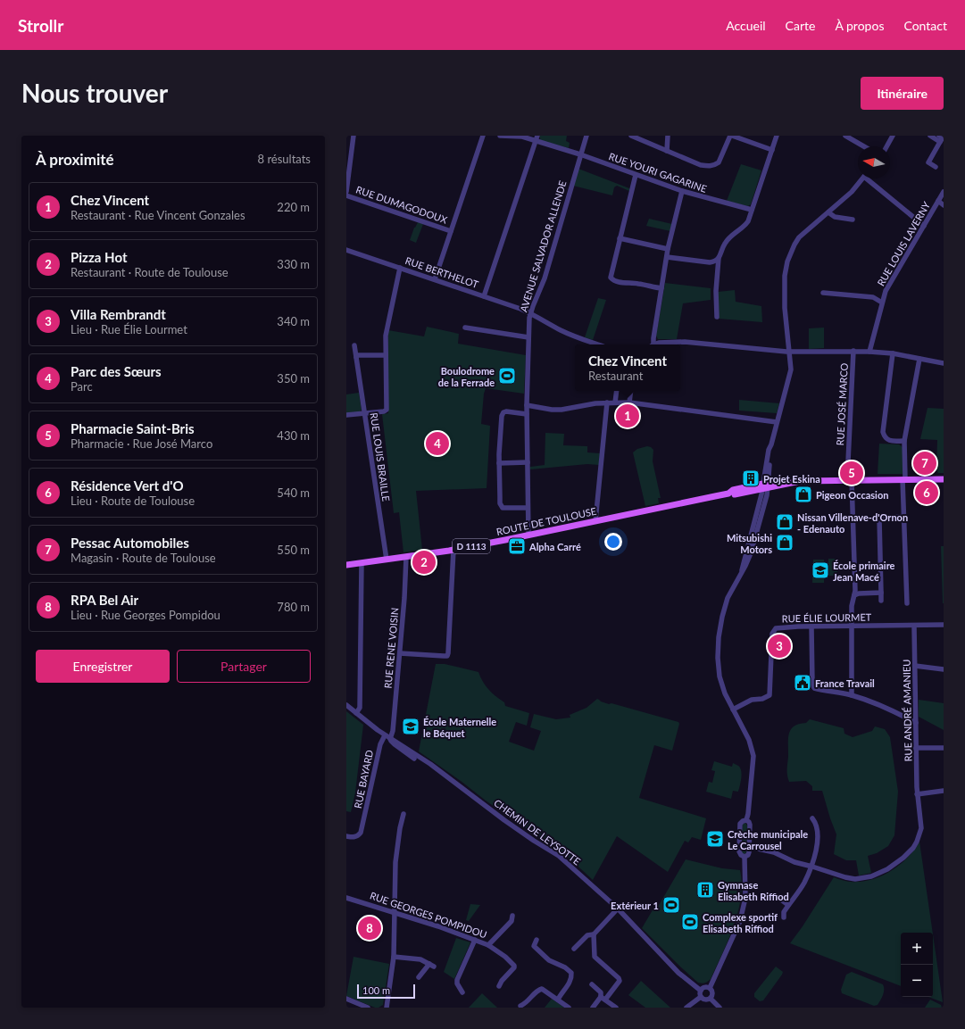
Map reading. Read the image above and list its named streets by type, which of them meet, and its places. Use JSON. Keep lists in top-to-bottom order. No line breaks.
{"streets":{"main road":["ROUTE DE TOULOUSE","D 1113"],"street":["RUE YOURI GAGARINE","RUE DUMAGODOUX","RUE LOUIS LAVERNY","AVENUE SALVADOR ALLENDE","RUE BERTHELOT","RUE JOSÉ MARCO","RUE LOUIS BRAILLE","RUE ÉLIE LOURMET","RUE RENE VOISIN","RUE ANDRÉ AMANIEU","RUE BAYARD","CHEMIN DE LEYSOTTE","RUE GEORGES POMPIDOU"]},"crossings":[["RUE YOURI GAGARINE","AVENUE SALVADOR ALLENDE"],["AVENUE SALVADOR ALLENDE","RUE BERTHELOT"],["AVENUE SALVADOR ALLENDE","ROUTE DE TOULOUSE"],["RUE JOSÉ MARCO","ROUTE DE TOULOUSE"],["RUE JOSÉ MARCO","RUE ÉLIE LOURMET"],["RUE LOUIS BRAILLE","ROUTE DE TOULOUSE"],["ROUTE DE TOULOUSE","RUE RENE VOISIN"],["RUE ÉLIE LOURMET","RUE ANDRÉ AMANIEU"],["RUE RENE VOISIN","CHEMIN DE LEYSOTTE"],["RUE BAYARD","CHEMIN DE LEYSOTTE"]],"places":{"sports":["Boulodrome de la Ferrade","Extérieur 1","Complexe sportif Elisabeth Riffiod"],"building":["Projet Eskina","Gymnase Elisabeth Riffiod"],"shop":["Pigeon Occasion","Nissan Villenave-d'Ornon - Edenauto","Mitsubishi Motors"],"office":["Alpha Carré"],"school or university":["École primaire Jean Macé","École Maternelle le Béquet","Crèche municipale Le Carrousel"],"public building":["France Travail"]},"scale_bar":"100 m","north":"left","page":{"header":"Strollr","nav":["Accueil","Carte","À propos","Contact"],"buttons":["Itinéraire",["Enregistrer","Partager"]],"title":"Nous trouver","heading":["À proximité","8 résultats"],"list":[{"mark":"1","name":"Chez Vincent","note":"Restaurant · Rue Vincent Gonzales","value":"220 m"},{"mark":"2","name":"Pizza Hot","note":"Restaurant · Route de Toulouse","value":"330 m"},{"mark":"3","name":"Villa Rembrandt","note":"Lieu · Rue Élie Lourmet","value":"340 m"},{"mark":"4","name":"Parc des Sœurs","note":"Parc","value":"350 m"},{"mark":"5","name":"Pharmacie Saint-Bris","note":"Pharmacie · Rue José Marco","value":"430 m"},{"mark":"6","name":"Résidence Vert d'O","note":"Lieu · Route de Toulouse","value":"540 m"},{"mark":"7","name":"Pessac Automobiles","note":"Magasin · Route de Toulouse","value":"550 m"},{"mark":"8","name":"RPA Bel Air","note":"Lieu · Rue Georges Pompidou","value":"780 m"}],"popup":["Chez Vincent","Restaurant"],"pins":["1","4","7","5","6","2","3","8"],"map_buttons":["+","−"],"scale":"100 m"}}
